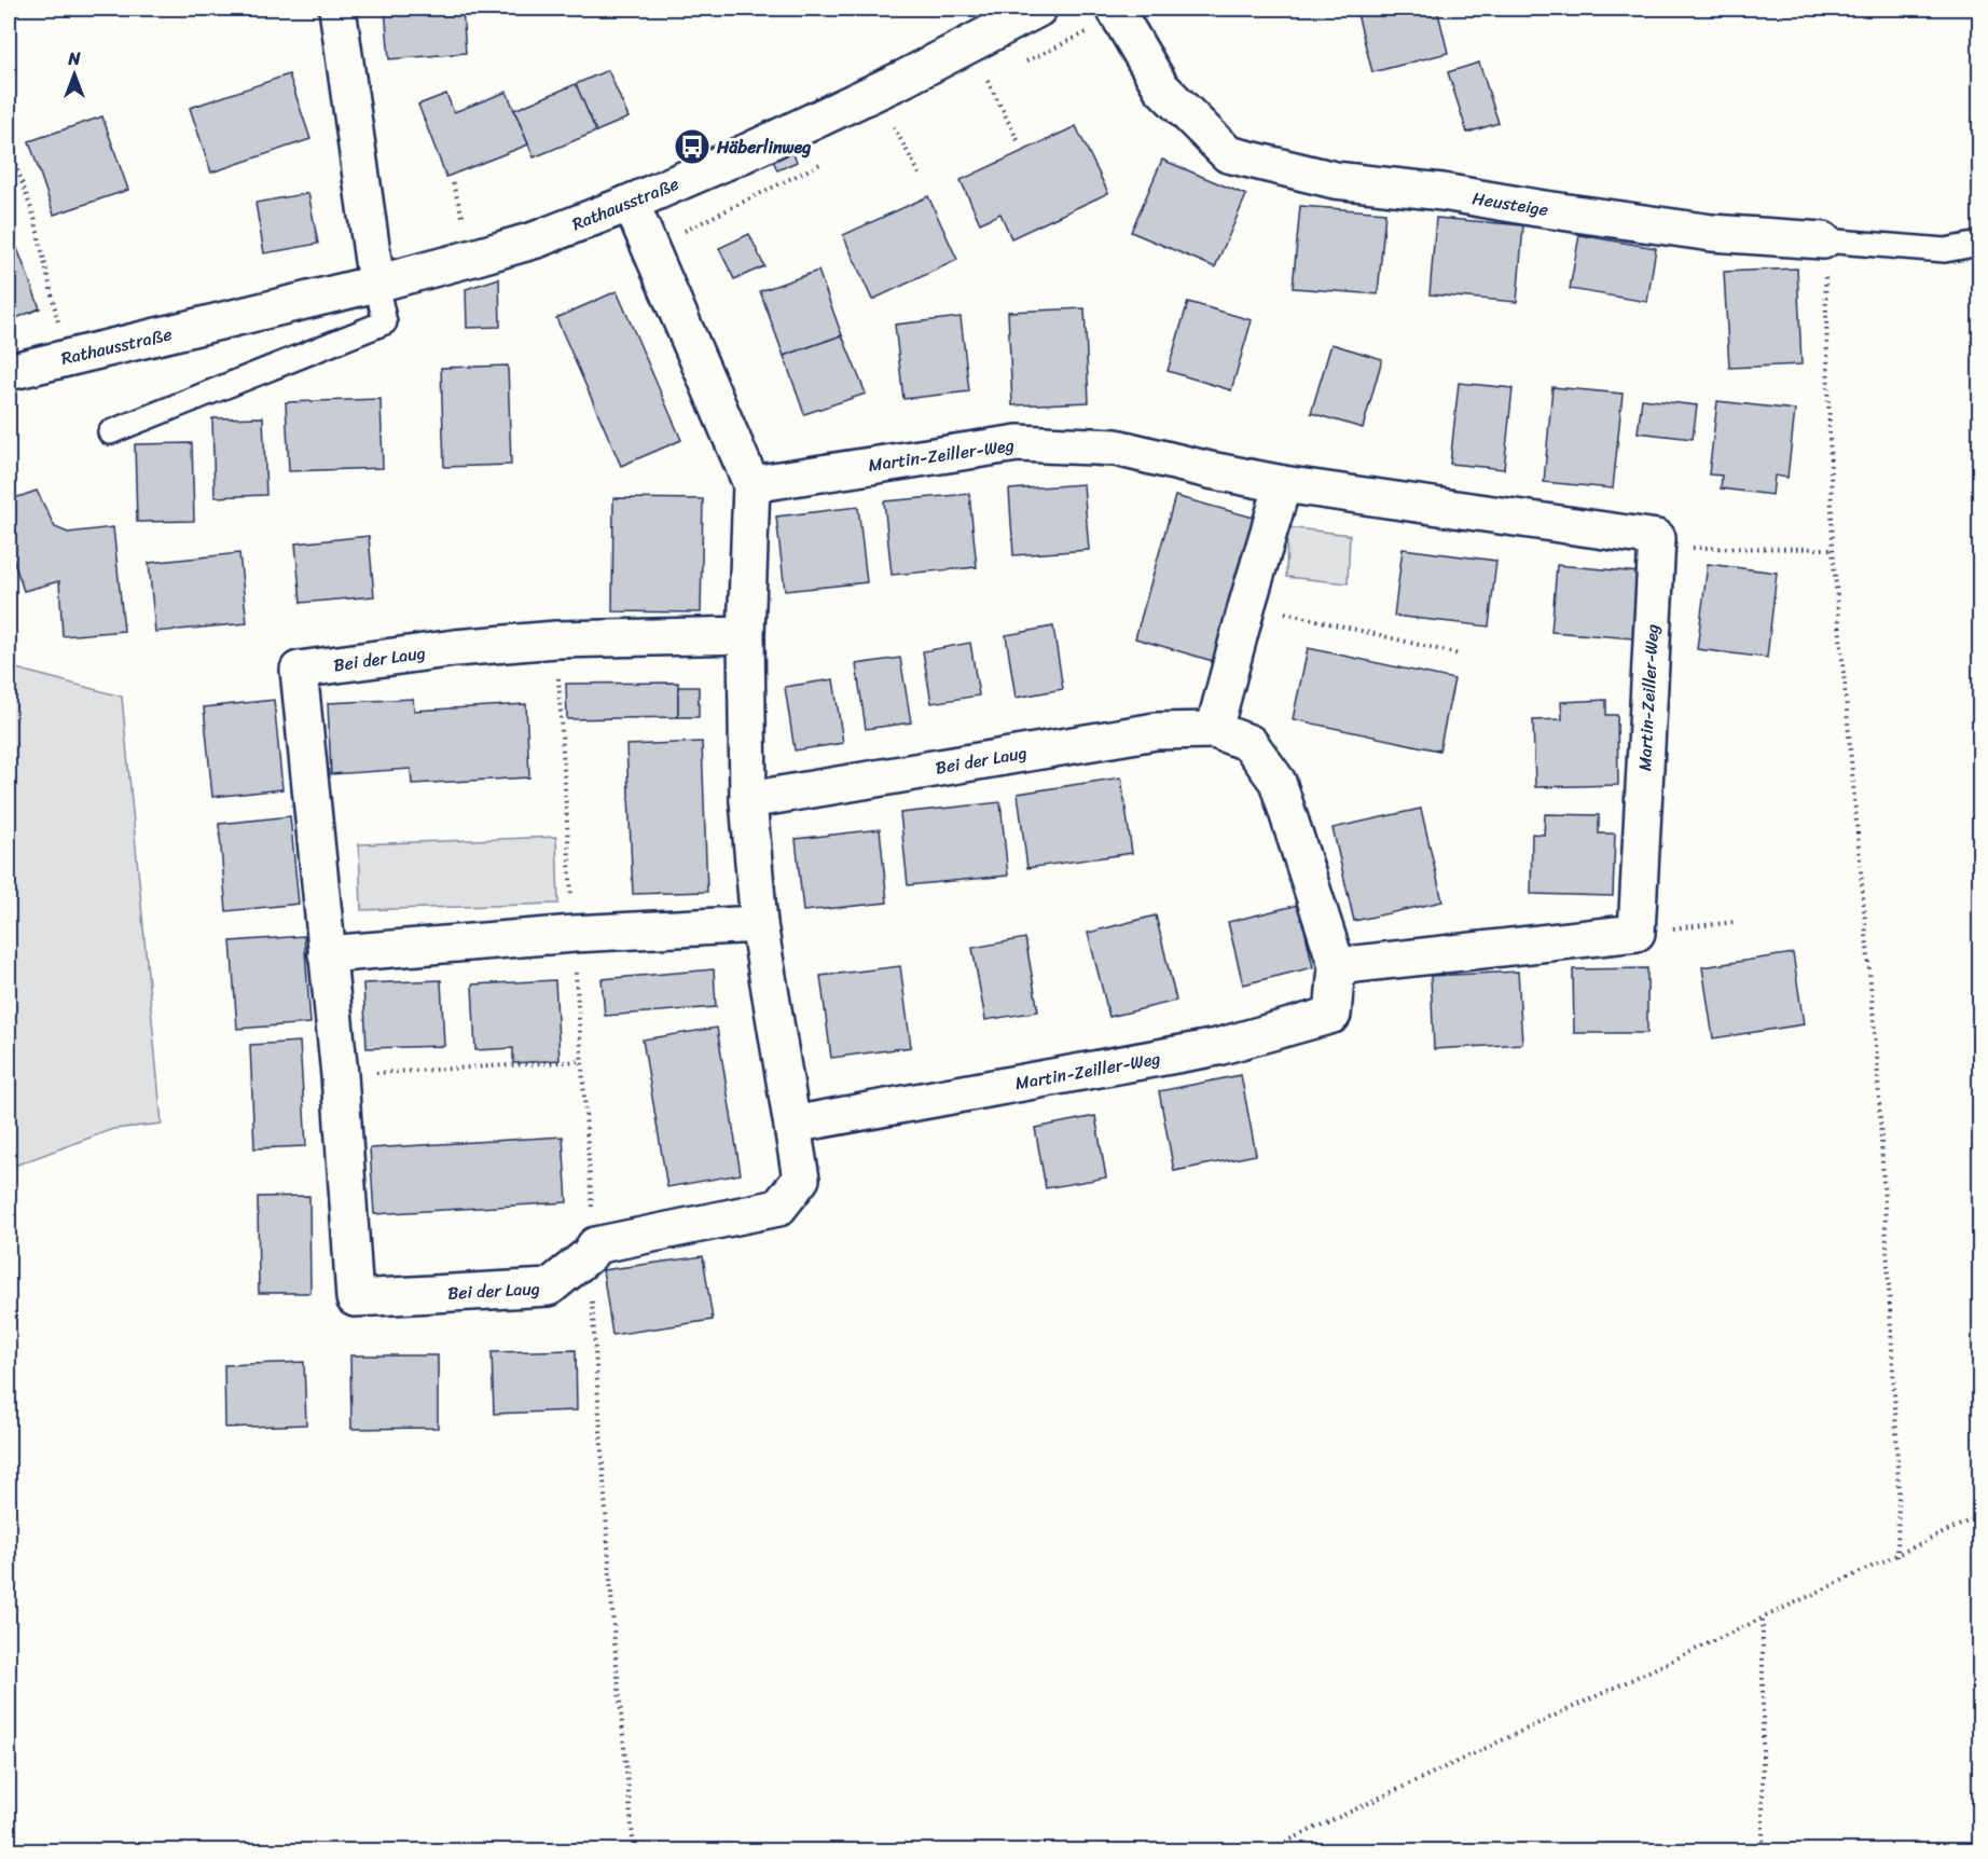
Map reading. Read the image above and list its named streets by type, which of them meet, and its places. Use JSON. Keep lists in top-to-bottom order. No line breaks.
{"streets":{"street":["Rathausstraße","Heusteige","Martin-Zeiller-Weg","Bei der Laug"]},"crossings":[["Rathausstraße","Bei der Laug"],["Martin-Zeiller-Weg","Bei der Laug"]],"places":{"bus stop":["Häberlinweg"]},"north":"top"}
